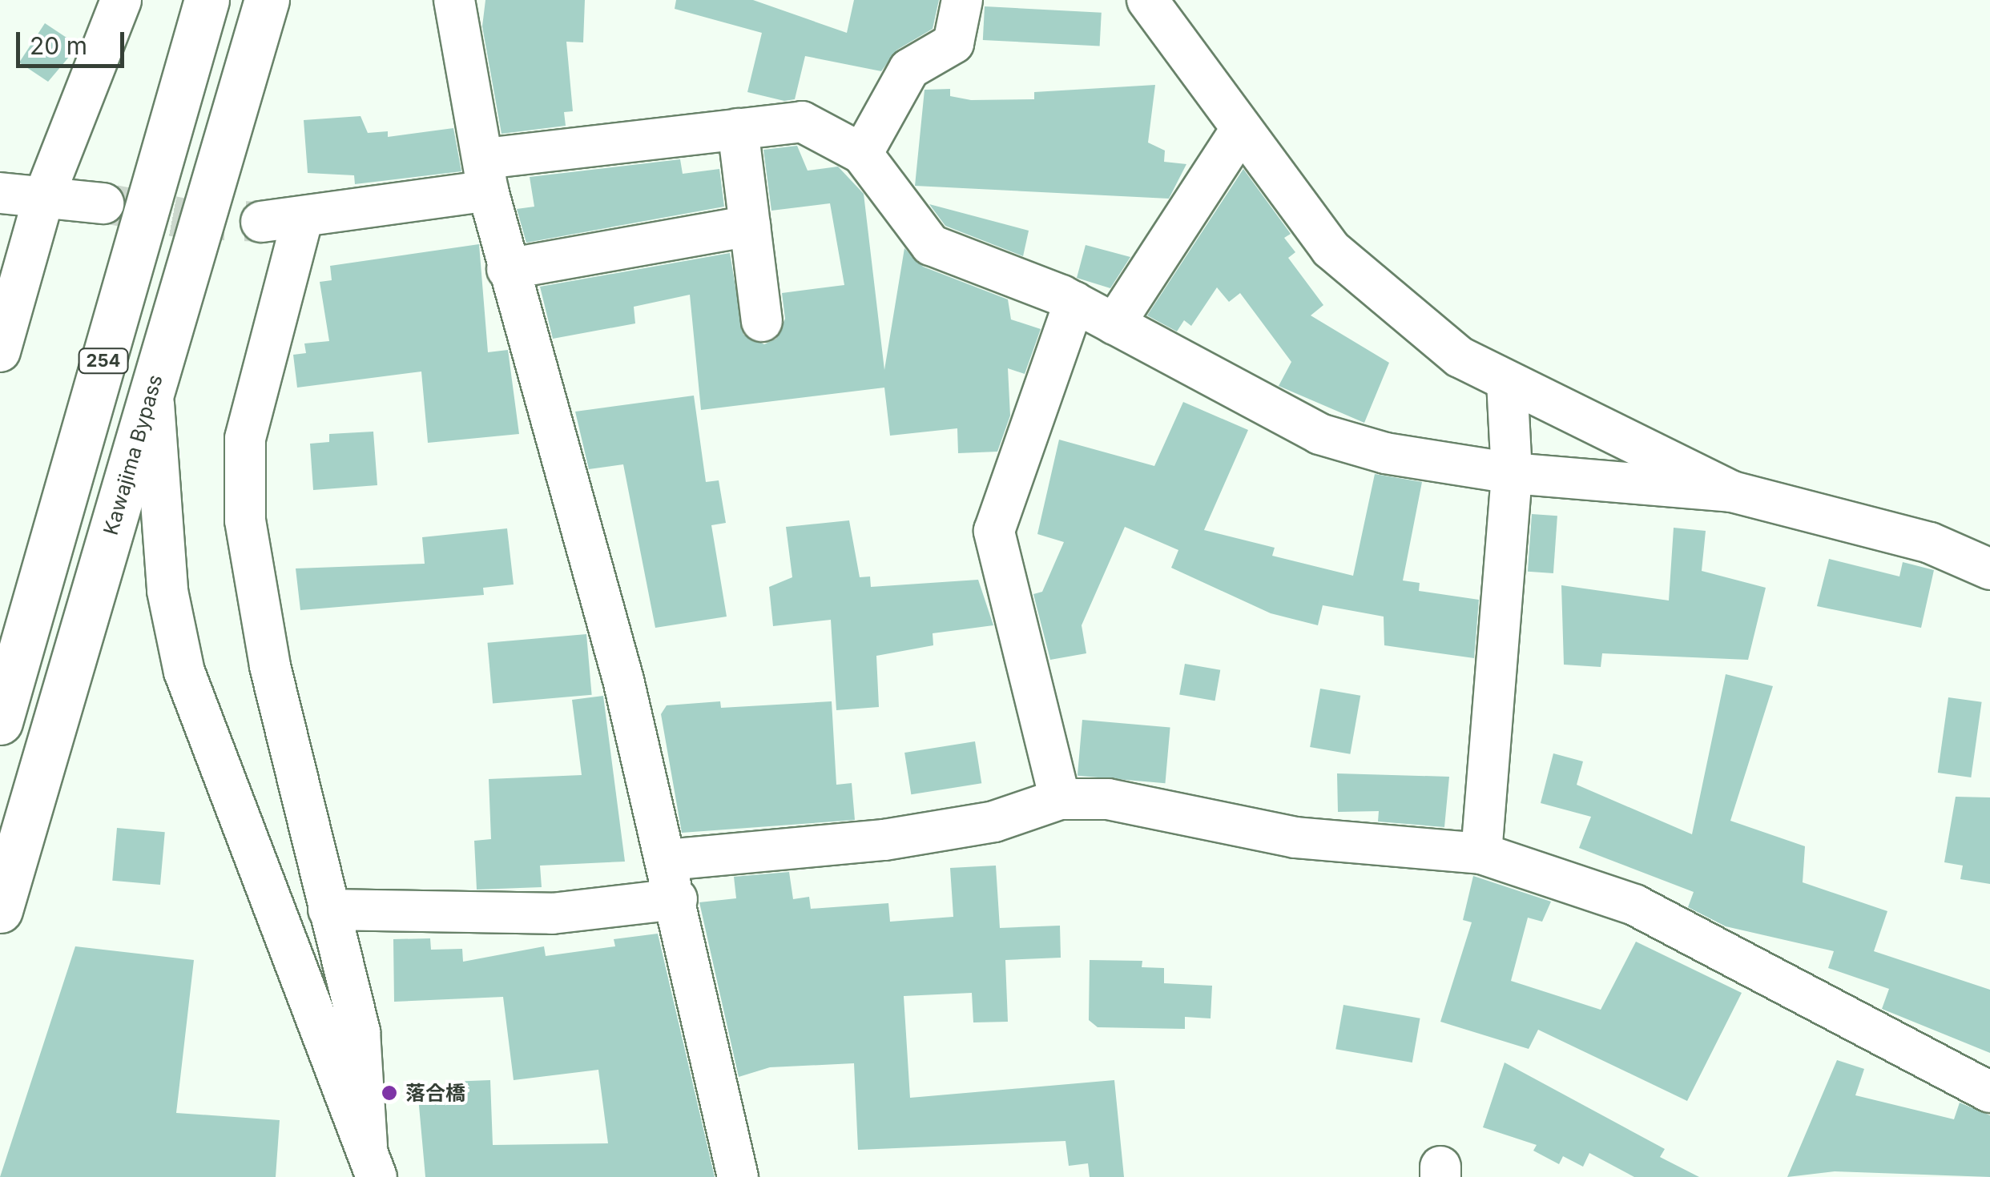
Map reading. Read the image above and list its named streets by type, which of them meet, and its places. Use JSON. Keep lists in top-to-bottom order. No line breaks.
{"streets":{"highway":["254","Kawajima Bypass"]},"places":["落合橋"],"scale_bar":"20 m"}
